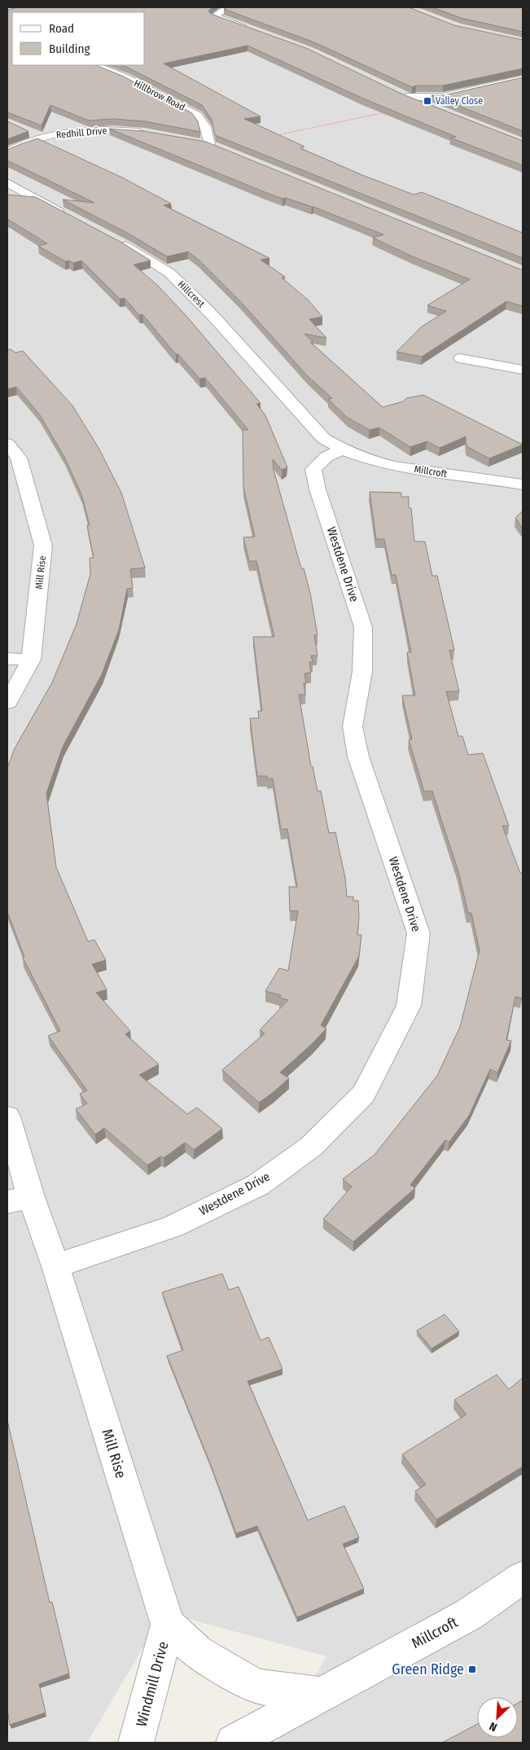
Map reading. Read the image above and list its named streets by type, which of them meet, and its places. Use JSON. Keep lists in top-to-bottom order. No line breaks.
{"streets":{"street":["Hillbrow Road","Redhill Drive","Hillcrest","Millcroft","Westdene Drive","Mill Rise","Windmill Drive"]},"crossings":[["Hillcrest","Millcroft"],["Hillcrest","Westdene Drive"],["Millcroft","Westdene Drive"],["Westdene Drive","Mill Rise"],["Mill Rise","Windmill Drive"]],"places":{"transit":["Valley Close","Green Ridge"]},"legend":["Road","Building"],"north":"bottom left"}
